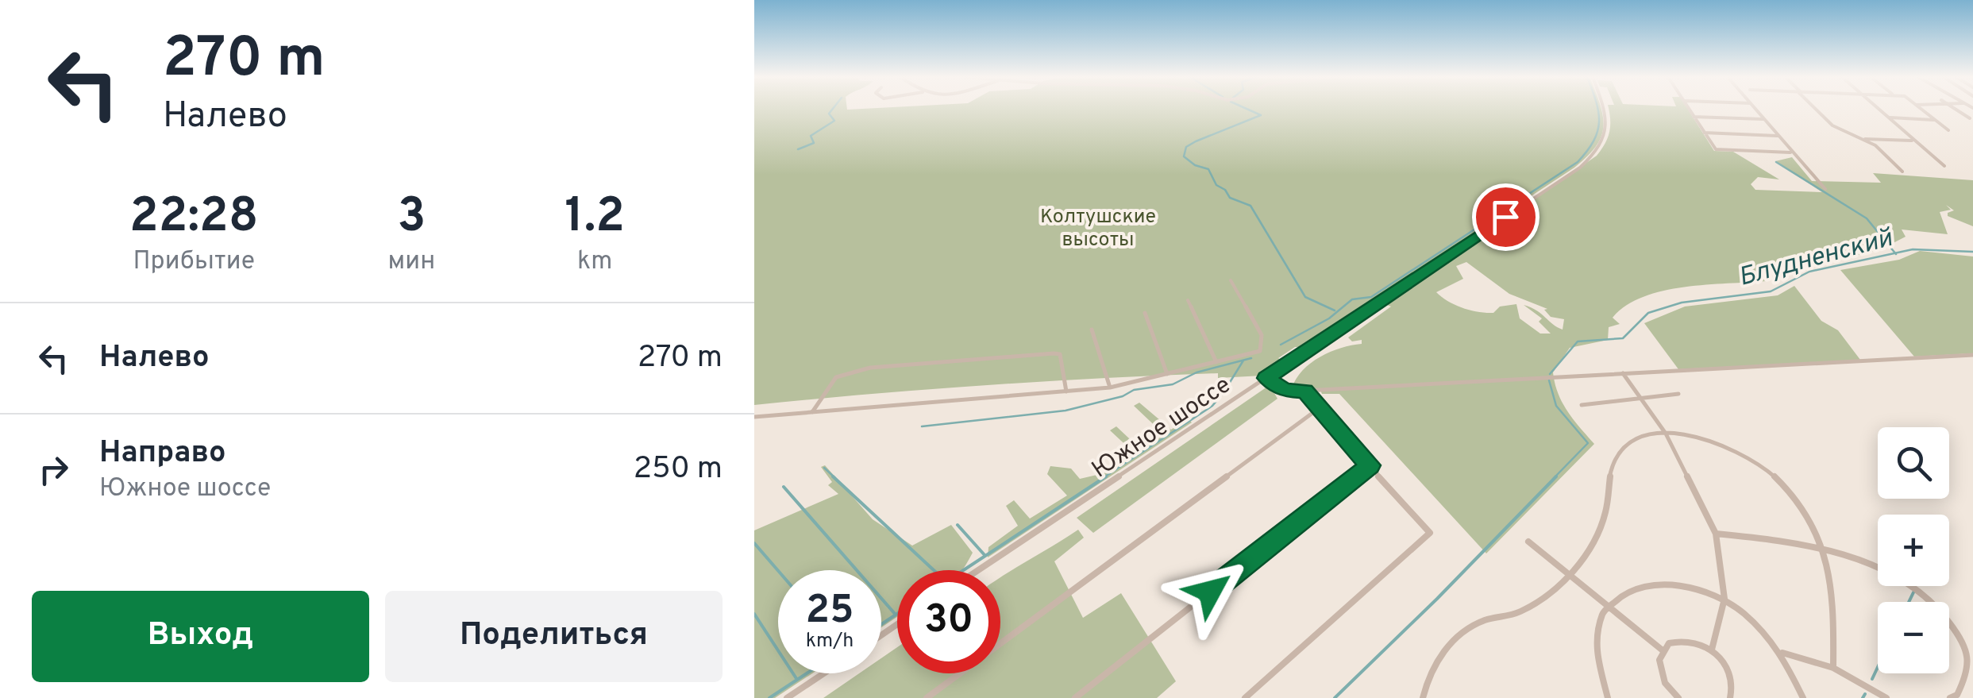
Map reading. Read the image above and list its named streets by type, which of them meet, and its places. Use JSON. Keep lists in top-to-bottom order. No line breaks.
{"streets":{"street":["Южное шоссе"]},"water":["Блудненский"],"parks":["Колтушские высоты"],"page":{"turn":["270 m","Налево"],"eta":["22:28","Прибытие","3","мин","1.2","km"],"list":[{"name":"Налево","value":"270 m"},{"name":"Направо","note":"Южное шоссе","value":"250 m"}],"map_buttons":["+","−"],"speed":"25 km/h","limit":"30","buttons":["Выход","Поделиться"]}}
